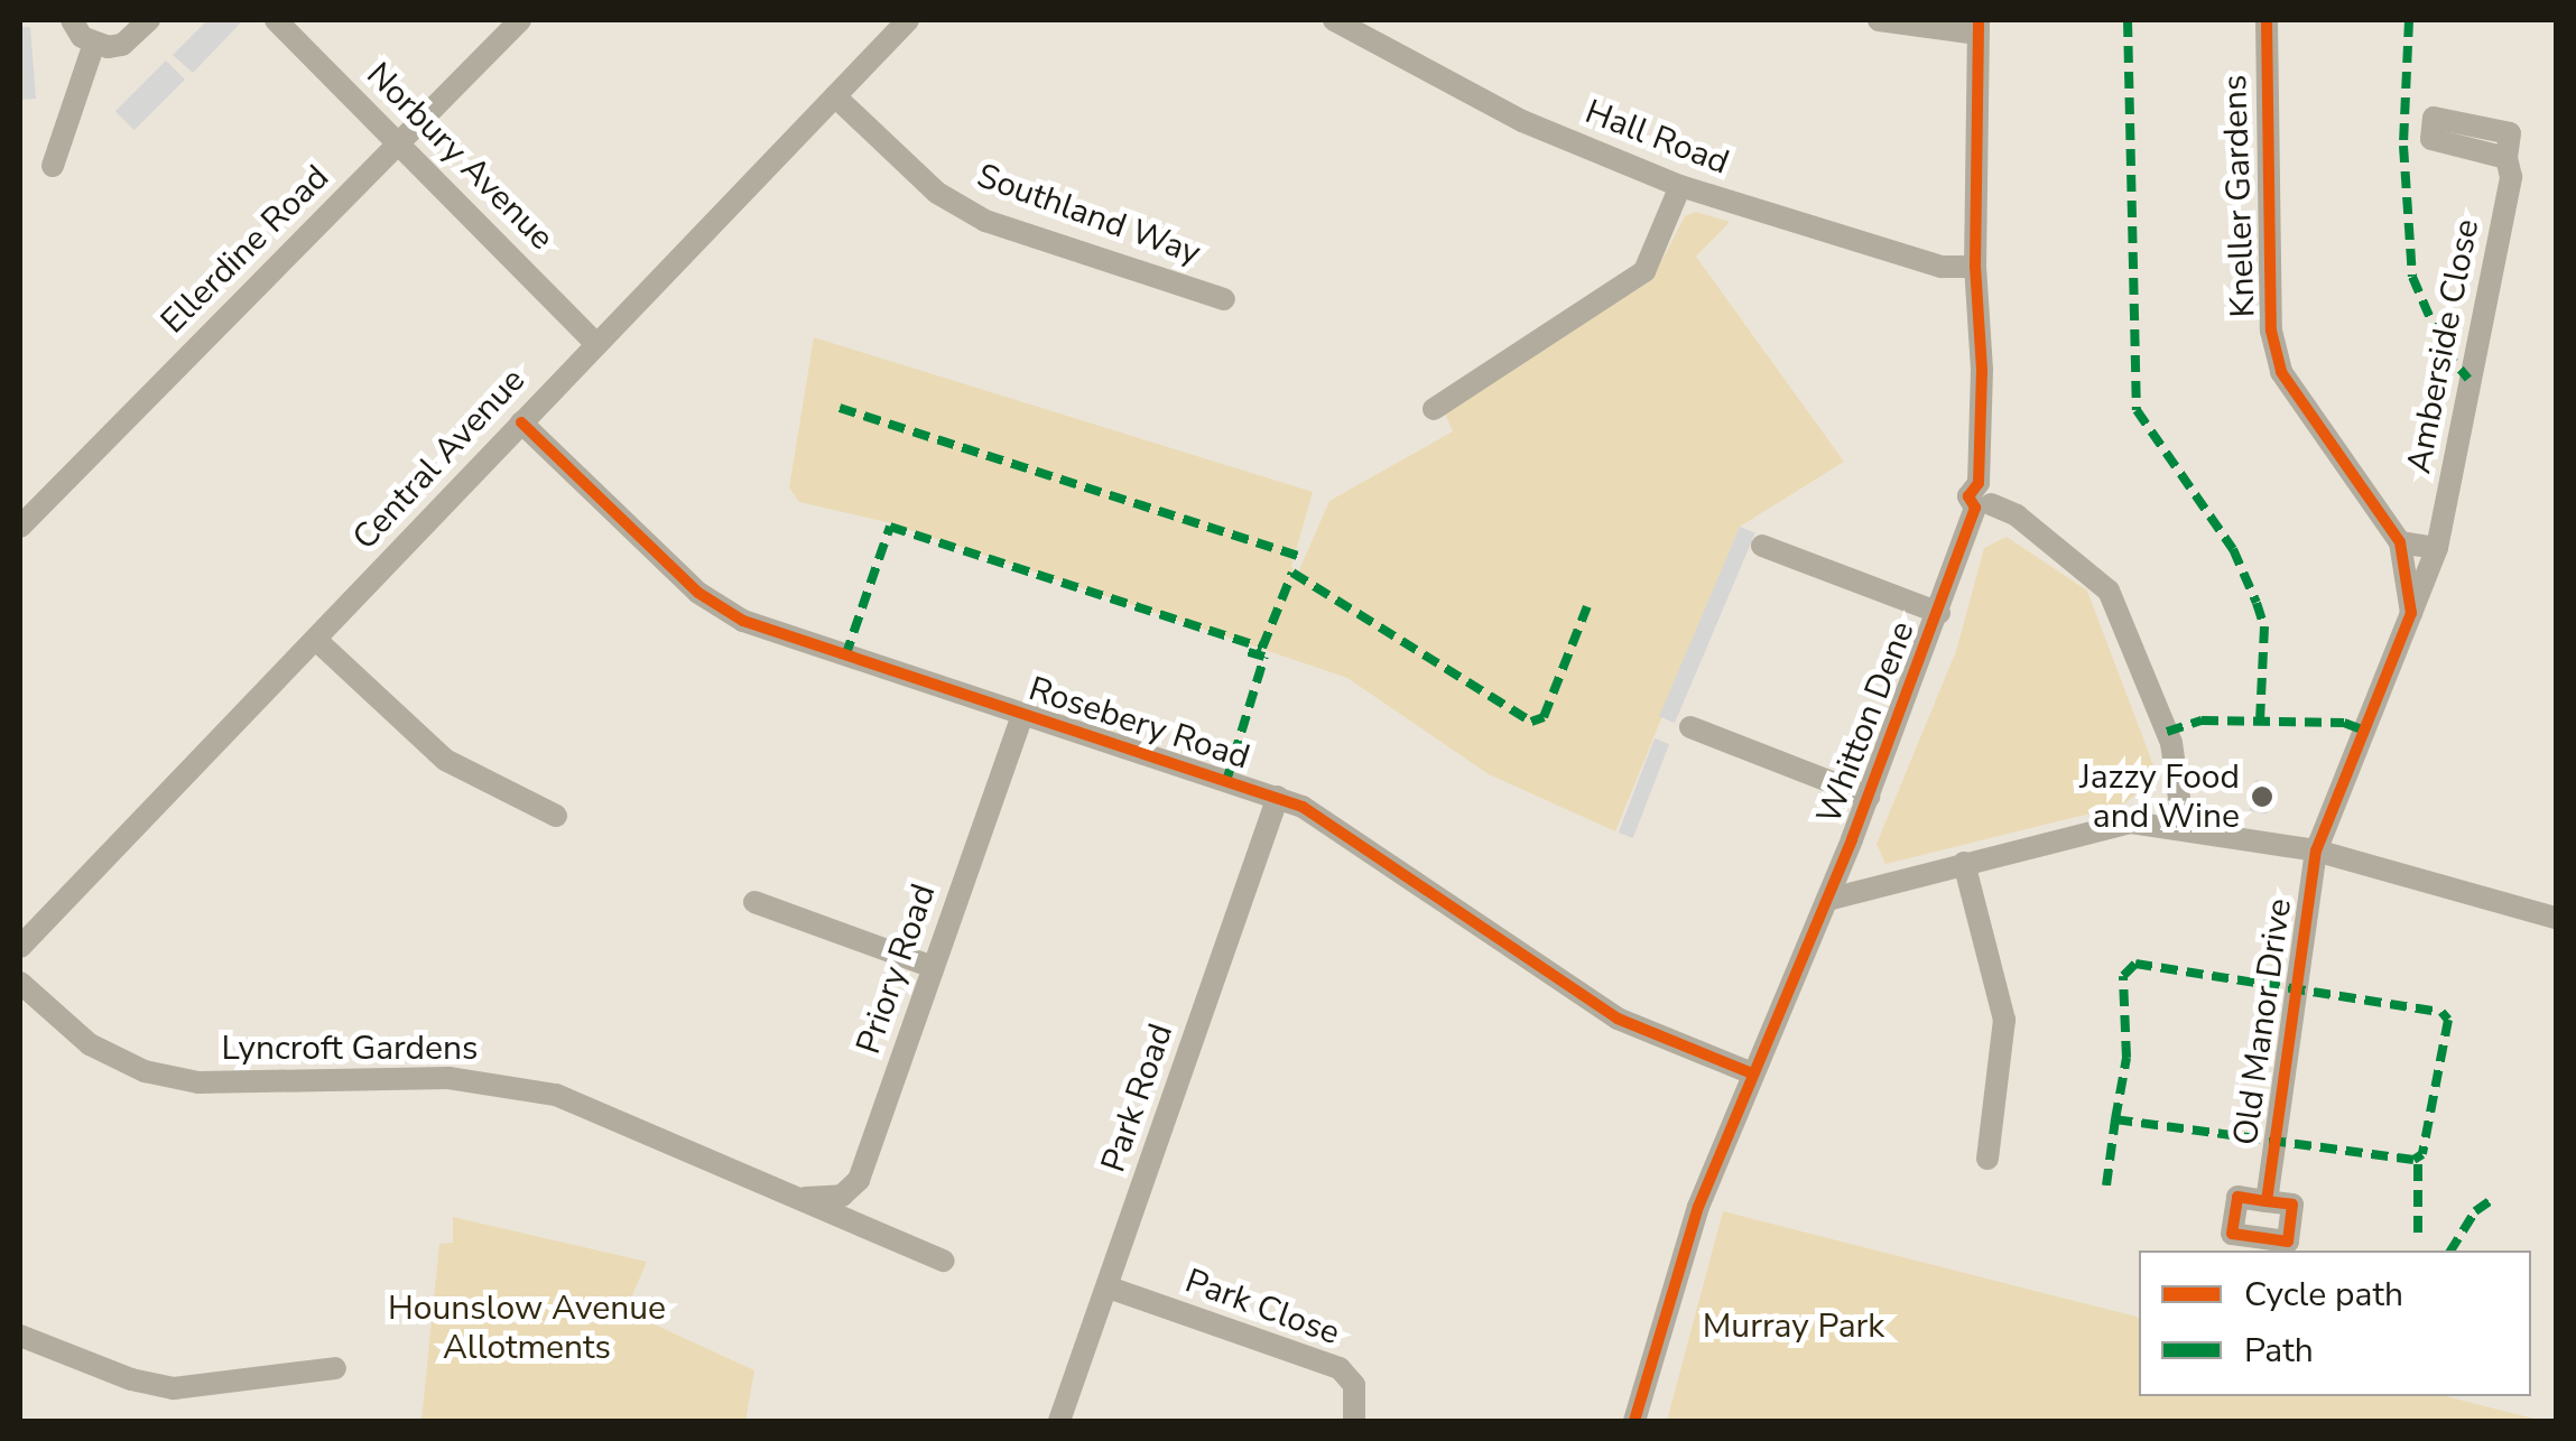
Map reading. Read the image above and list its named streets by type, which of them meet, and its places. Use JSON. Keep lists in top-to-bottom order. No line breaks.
{"streets":{"street":["Hall Road","Norbury Avenue","Kneller Gardens","Southland Way","Ellerdine Road","Amberside Close","Central Avenue","Whitton Dene","Rosebery Road","Priory Road","Old Manor Drive","Lyncroft Gardens","Park Road","Park Close"]},"crossings":[["Norbury Avenue","Ellerdine Road"],["Norbury Avenue","Central Avenue"],["Kneller Gardens","Amberside Close"],["Southland Way","Central Avenue"],["Central Avenue","Rosebery Road"],["Whitton Dene","Rosebery Road"],["Rosebery Road","Priory Road"],["Rosebery Road","Park Road"],["Priory Road","Lyncroft Gardens"],["Park Road","Park Close"]],"parks":["Hounslow Avenue Allotments","Murray Park"],"places":["Jazzy Food and Wine"],"legend":["Cycle path","Path"]}
